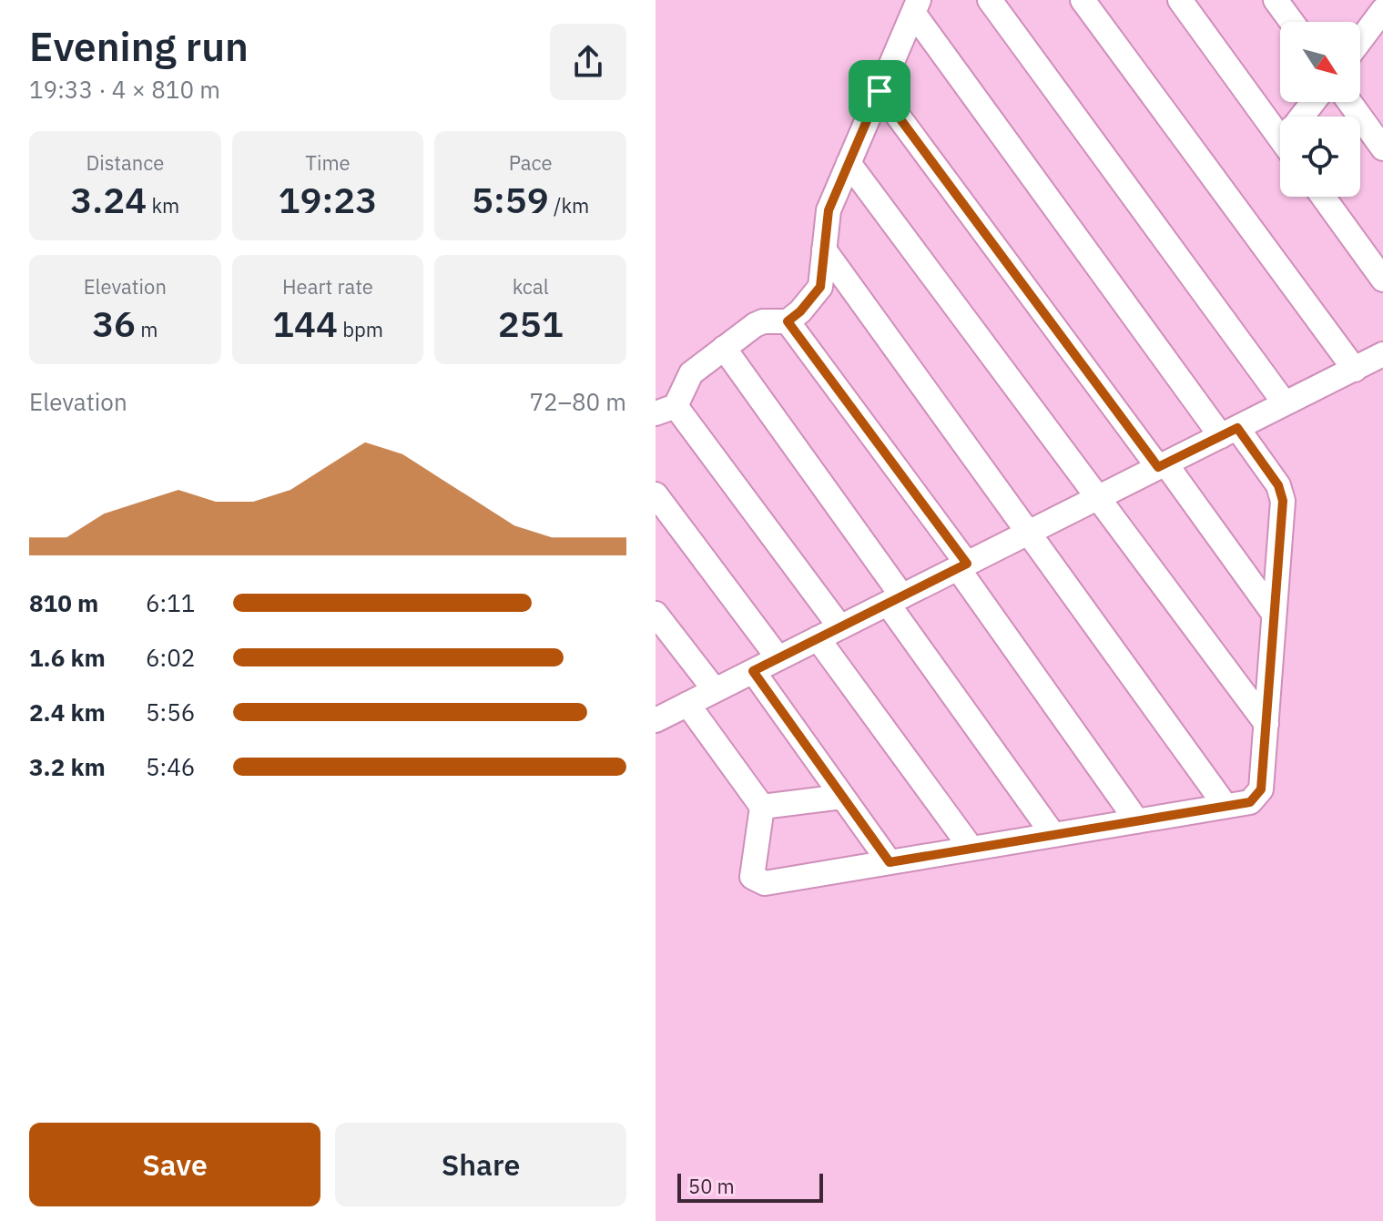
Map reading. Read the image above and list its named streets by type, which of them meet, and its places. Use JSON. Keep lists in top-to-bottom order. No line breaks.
{"scale_bar":"50 m","north":"bottom right","page":{"heading":["Evening run","19:33 · 4 × 810 m"],"stats":[["Distance","3.24 km"],["Time","19:23"],["Pace","5:59 /km"],["Elevation","36 m"],["Heart rate","144 bpm"],["kcal","251"]],"chart":["Elevation","72–80 m"],"list":[{"name":"810 m","note":"6:11"},{"name":"1.6 km","note":"6:02"},{"name":"2.4 km","note":"5:56"},{"name":"3.2 km","note":"5:46"}],"buttons":["Save","Share"],"scale":"50 m"}}
